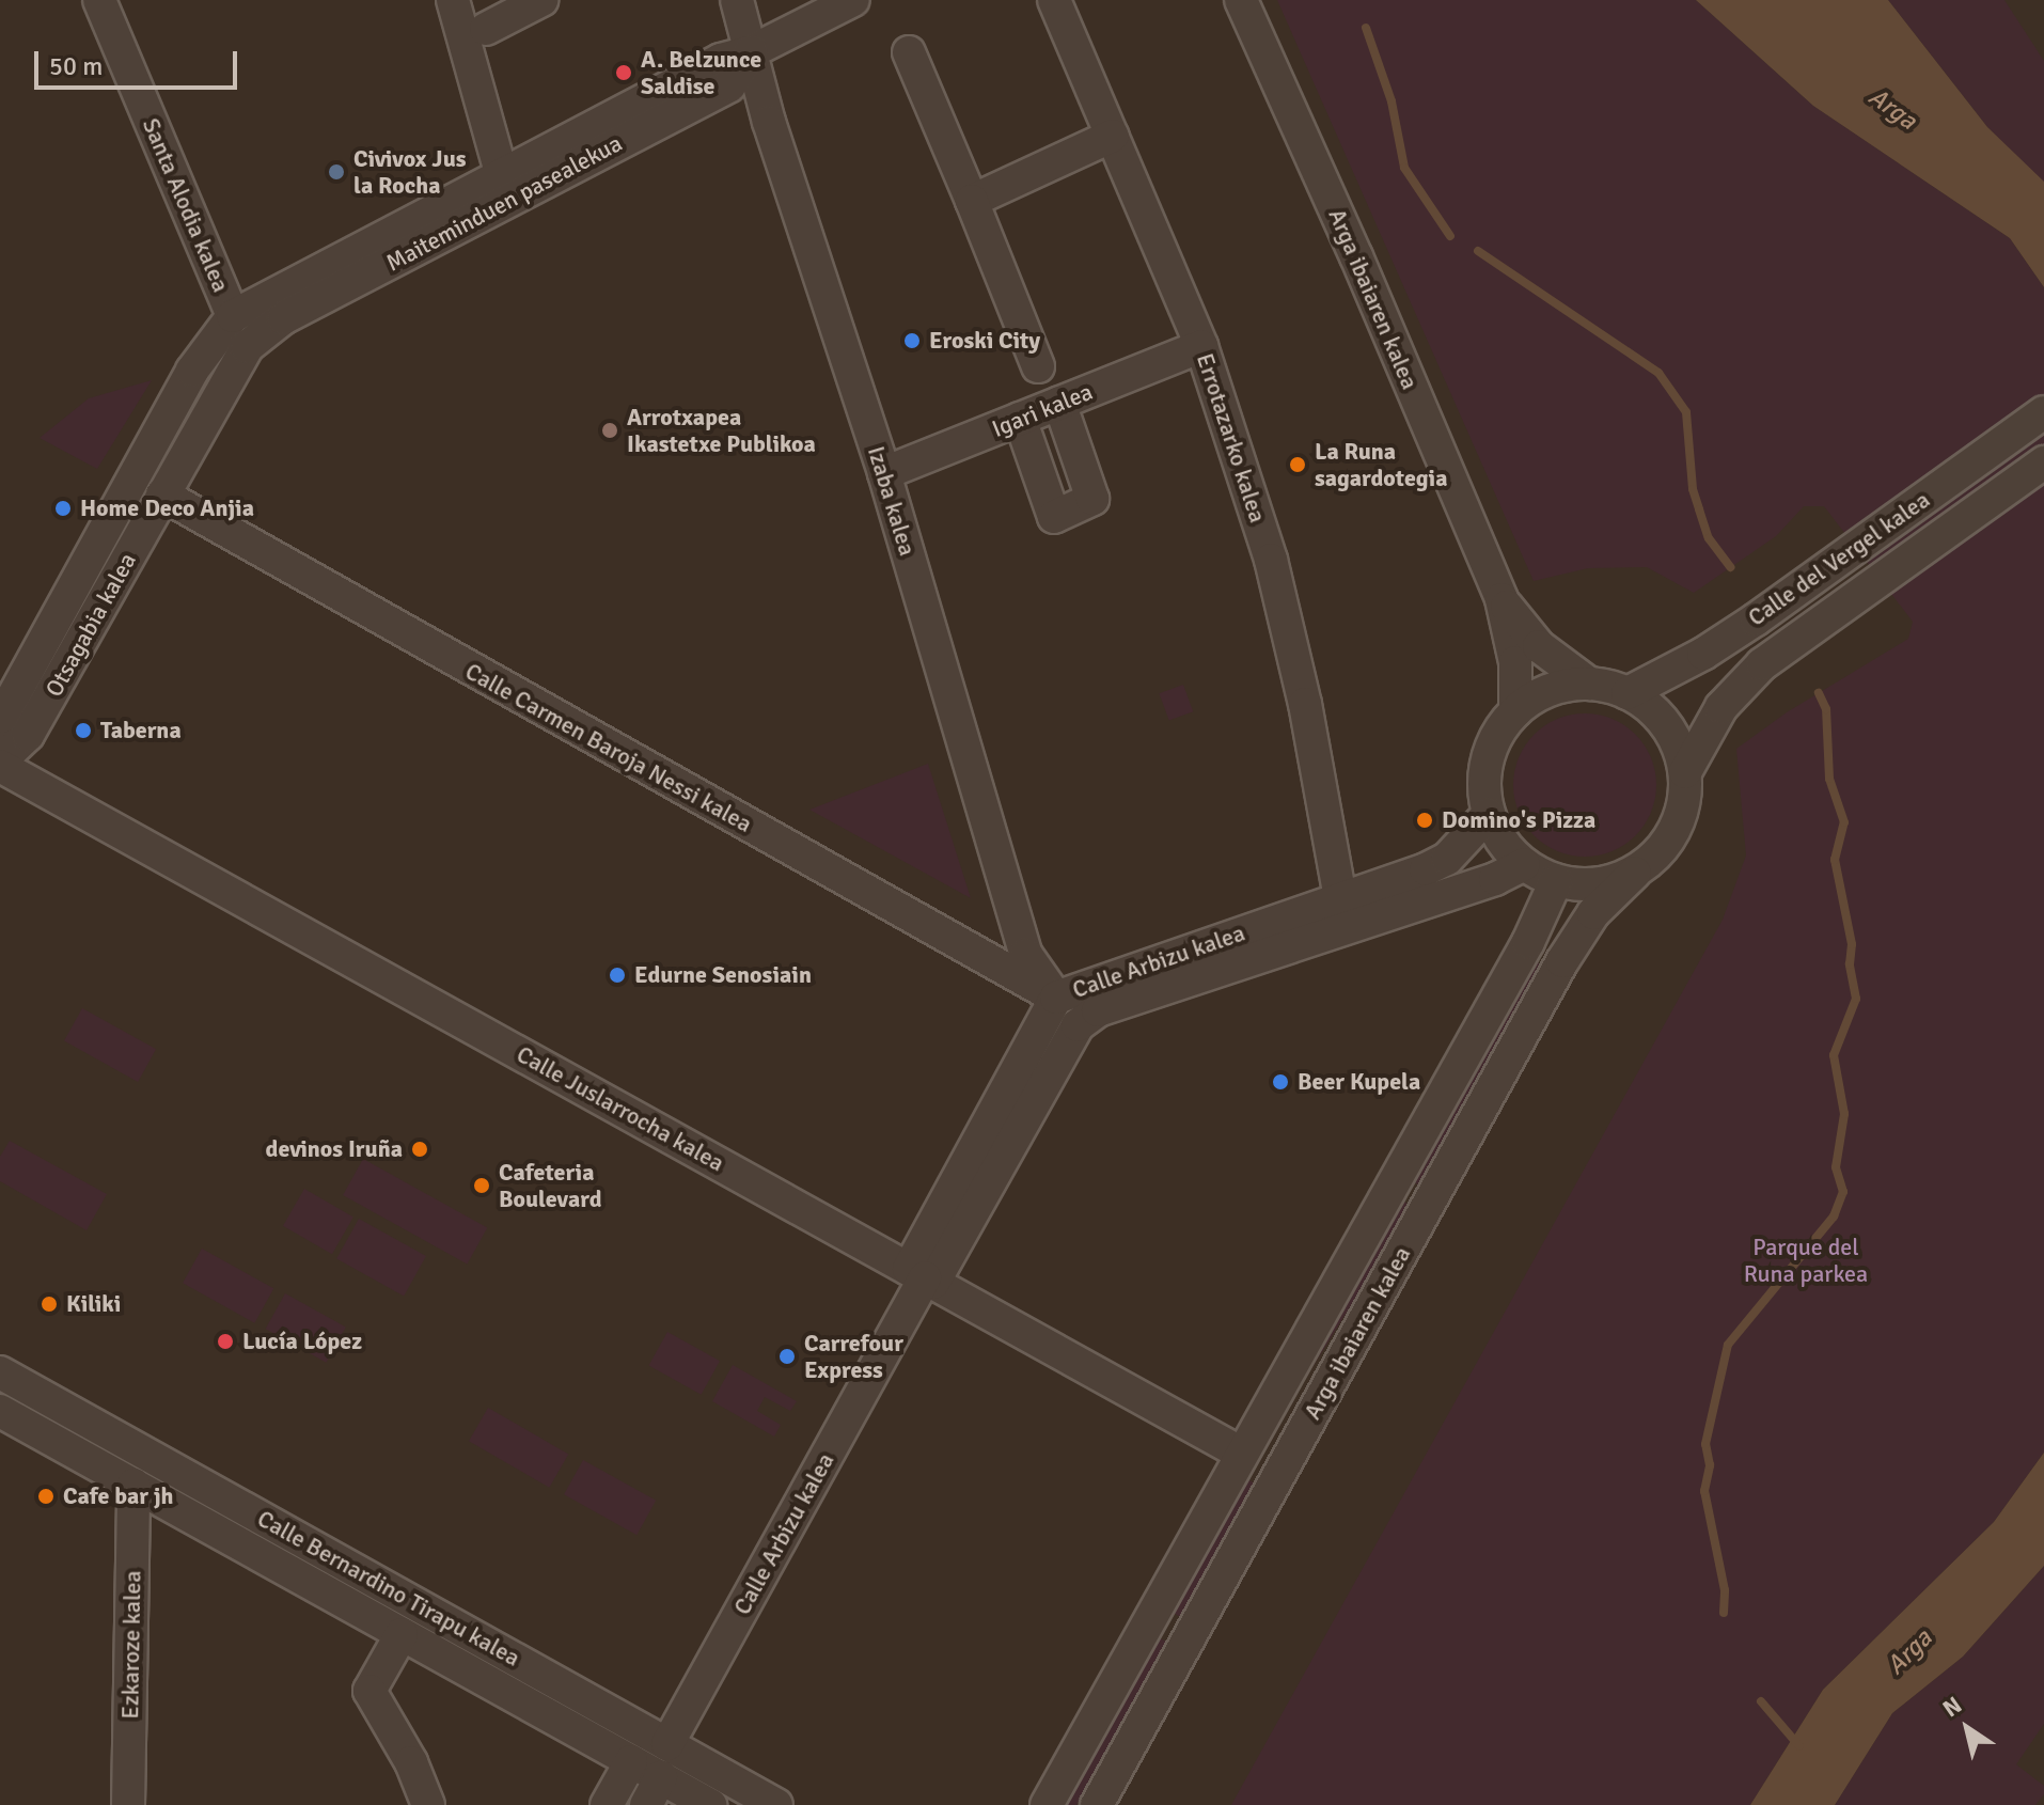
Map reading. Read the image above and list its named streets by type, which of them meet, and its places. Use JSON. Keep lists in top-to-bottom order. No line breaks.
{"streets":{"street":["Maiteminduen pasealekua","Santa Alodia kalea","Arga ibaiaren kalea","Igari kalea","Errotazarko kalea","Izaba kalea","Calle del Vergel kalea","Otsagabia kalea","Calle Carmen Baroja Nessi kalea","Calle Arbizu kalea","Calle Juslarrocha kalea","Calle Bernardino Tirapu kalea","Ezkaroze kalea"]},"crossings":[["Maiteminduen pasealekua","Santa Alodia kalea"],["Maiteminduen pasealekua","Izaba kalea"],["Maiteminduen pasealekua","Otsagabia kalea"],["Santa Alodia kalea","Otsagabia kalea"],["Arga ibaiaren kalea","Calle del Vergel kalea"],["Arga ibaiaren kalea","Calle Arbizu kalea"],["Arga ibaiaren kalea","Calle Juslarrocha kalea"],["Igari kalea","Errotazarko kalea"],["Igari kalea","Izaba kalea"],["Errotazarko kalea","Calle Arbizu kalea"],["Izaba kalea","Calle Carmen Baroja Nessi kalea"],["Izaba kalea","Calle Arbizu kalea"],["Calle del Vergel kalea","Calle Arbizu kalea"],["Otsagabia kalea","Calle Carmen Baroja Nessi kalea"],["Otsagabia kalea","Calle Juslarrocha kalea"],["Calle Carmen Baroja Nessi kalea","Calle Arbizu kalea"],["Calle Arbizu kalea","Calle Juslarrocha kalea"],["Calle Arbizu kalea","Calle Bernardino Tirapu kalea"],["Calle Bernardino Tirapu kalea","Ezkaroze kalea"]],"water":["Arga"],"parks":["Parque del Runa parkea"],"places":["A. Belzunce Saldise","Civivox Jus la Rocha","Eroski City","Arrotxapea Ikastetxe Publikoa","La Runa sagardotegia","Home Deco Anjia","Taberna","Domino's Pizza","Edurne Senosiain","Beer Kupela","devinos Iruña","Cafeteria Boulevard","Kiliki","Lucía López","Carrefour Express","Cafe bar jh"],"scale_bar":"50 m","north":"top left"}
